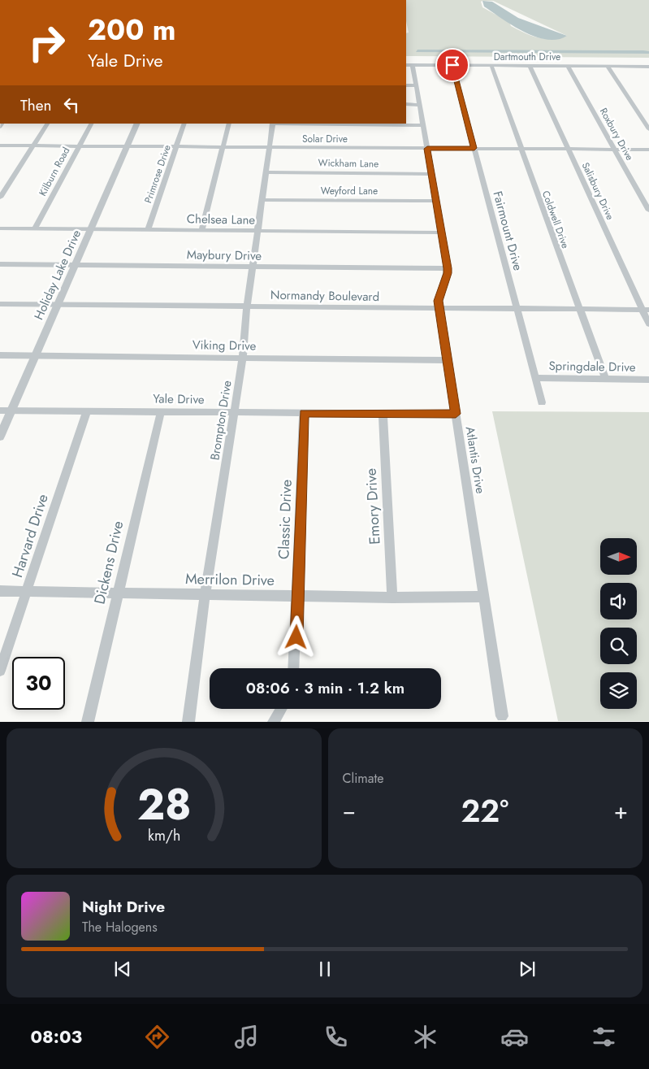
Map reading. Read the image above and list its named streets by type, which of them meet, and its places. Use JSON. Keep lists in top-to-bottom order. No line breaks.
{"streets":{"street":["Dartmouth Drive","Roxbury Drive","Solar Drive","Wickham Lane","Kilburn Road","Primrose Drive","Weyford Lane","Salisbury Drive","Chelsea Lane","Coldwell Drive","Fairmount Drive","Maybury Drive","Holiday Lake Drive","Normandy Boulevard","Viking Drive","Springdale Drive","Yale Drive","Brompton Drive","Atlantis Drive","Emory Drive","Classic Drive","Harvard Drive","Dickens Drive","Merrilon Drive"]},"crossings":[["Dartmouth Drive","Roxbury Drive"],["Dartmouth Drive","Salisbury Drive"],["Dartmouth Drive","Coldwell Drive"],["Dartmouth Drive","Fairmount Drive"],["Dartmouth Drive","Atlantis Drive"],["Roxbury Drive","Solar Drive"],["Solar Drive","Kilburn Road"],["Solar Drive","Primrose Drive"],["Solar Drive","Salisbury Drive"],["Solar Drive","Coldwell Drive"],["Solar Drive","Fairmount Drive"],["Solar Drive","Holiday Lake Drive"],["Solar Drive","Brompton Drive"],["Solar Drive","Atlantis Drive"],["Wickham Lane","Brompton Drive"],["Wickham Lane","Atlantis Drive"],["Kilburn Road","Chelsea Lane"],["Primrose Drive","Chelsea Lane"],["Weyford Lane","Brompton Drive"],["Weyford Lane","Atlantis Drive"],["Salisbury Drive","Normandy Boulevard"],["Chelsea Lane","Holiday Lake Drive"],["Chelsea Lane","Brompton Drive"],["Chelsea Lane","Atlantis Drive"],["Coldwell Drive","Normandy Boulevard"],["Coldwell Drive","Springdale Drive"],["Fairmount Drive","Normandy Boulevard"],["Fairmount Drive","Springdale Drive"],["Maybury Drive","Holiday Lake Drive"],["Maybury Drive","Brompton Drive"],["Maybury Drive","Atlantis Drive"],["Holiday Lake Drive","Normandy Boulevard"],["Holiday Lake Drive","Viking Drive"],["Holiday Lake Drive","Yale Drive"],["Normandy Boulevard","Brompton Drive"],["Normandy Boulevard","Atlantis Drive"],["Viking Drive","Brompton Drive"],["Viking Drive","Atlantis Drive"],["Yale Drive","Brompton Drive"],["Yale Drive","Atlantis Drive"],["Yale Drive","Emory Drive"],["Yale Drive","Classic Drive"],["Yale Drive","Harvard Drive"],["Yale Drive","Dickens Drive"],["Brompton Drive","Merrilon Drive"],["Atlantis Drive","Merrilon Drive"],["Emory Drive","Merrilon Drive"],["Classic Drive","Merrilon Drive"],["Harvard Drive","Merrilon Drive"],["Dickens Drive","Merrilon Drive"]],"north":"right","page":{"turn":["200 m","Yale Drive"],"then":"Then","limit":"30","trip":"08:06 · 3 min · 1.2 km","tile":"Climate","heat":["−","22°","+"],"song":["Night Drive","The Halogens"],"tabs":"08:03","gauge":["28","km/h"]}}
